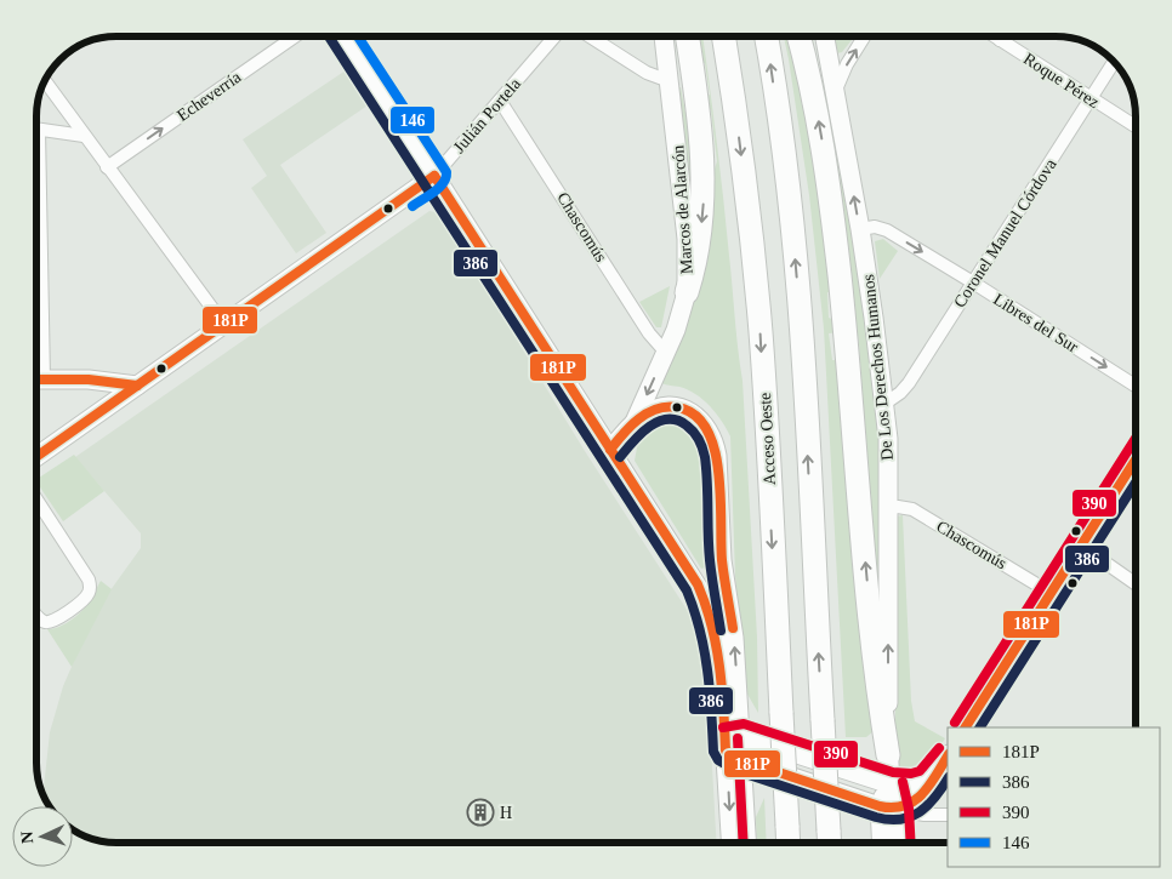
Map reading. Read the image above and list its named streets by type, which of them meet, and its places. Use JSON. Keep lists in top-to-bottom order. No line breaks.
{"streets":{"highway":["Acceso Oeste"],"main road":["Julián Portela","Marcos de Alarcón","De Los Derechos Humanos"],"street":["Roque Pérez","Echeverría","Chascomús","Coronel Manuel Córdova","Libres del Sur"]},"crossings":[["Roque Pérez","Coronel Manuel Córdova"],["Julián Portela","Marcos de Alarcón"],["Julián Portela","Chascomús"],["Marcos de Alarcón","Chascomús"],["Chascomús","De Los Derechos Humanos"],["Coronel Manuel Córdova","Libres del Sur"],["Coronel Manuel Córdova","De Los Derechos Humanos"],["Libres del Sur","De Los Derechos Humanos"]],"one_way":["Echeverría","Libres del Sur","De Los Derechos Humanos"],"places":{"building":["H"]},"lines":["transit line 386","transit line 146","transit line 181P","transit line 390"],"legend":["181P","386","390","146"],"north":"left"}
